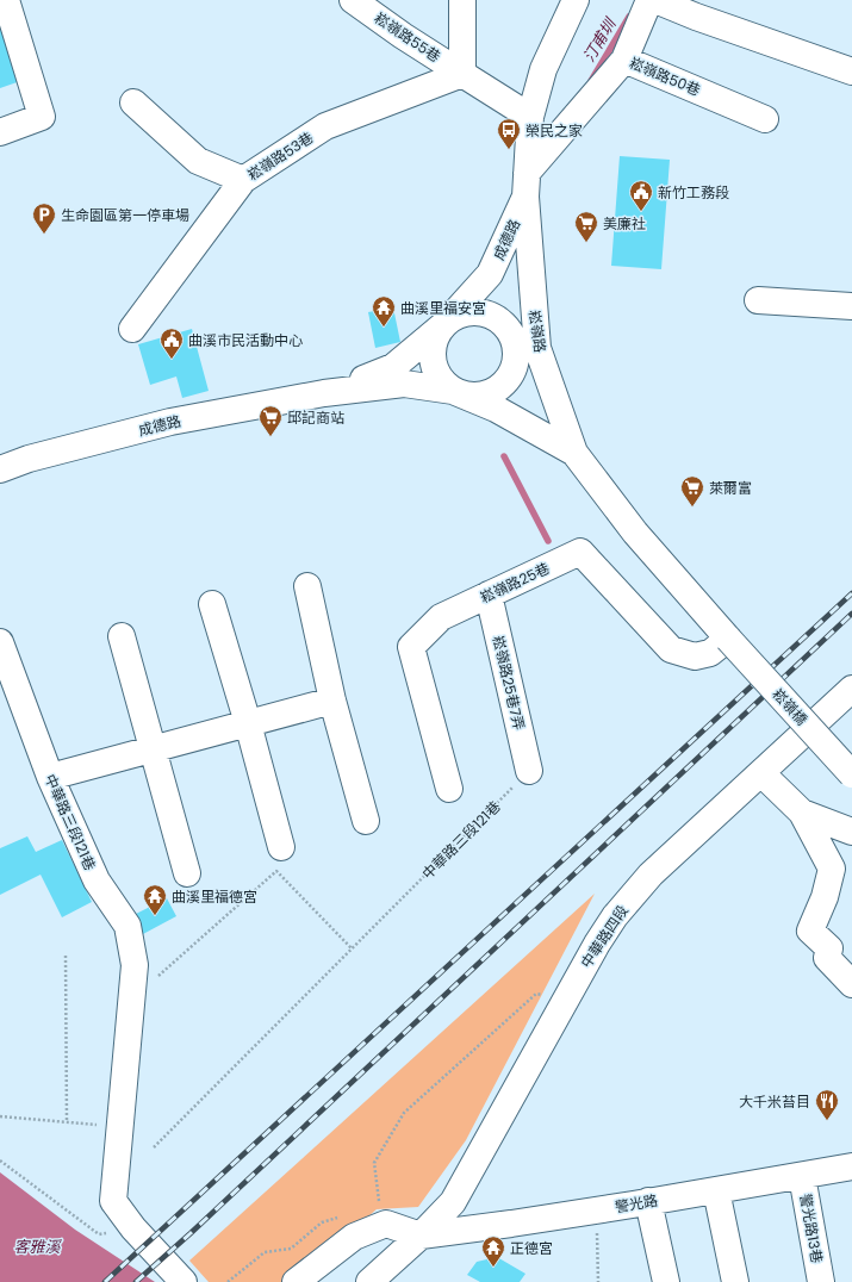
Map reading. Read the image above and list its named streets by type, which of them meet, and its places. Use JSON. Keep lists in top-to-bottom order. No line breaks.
{"streets":{"street":["崧嶺路55巷","崧嶺路50巷","崧嶺路53巷","成德路","崧嶺路","崧嶺路25巷","崧嶺路25巷7弄","崧嶺橋","中華路三段121巷","中華路四段","警光路","警光路13巷"]},"crossings":[["崧嶺路55巷","崧嶺路53巷"],["崧嶺路55巷","崧嶺路"],["成德路","崧嶺路"],["崧嶺路","崧嶺路25巷"],["崧嶺路","崧嶺橋"],["崧嶺路25巷","崧嶺路25巷7弄"],["崧嶺路25巷","崧嶺橋"],["崧嶺路25巷7弄","中華路三段121巷"],["中華路四段","警光路"],["警光路","警光路13巷"]],"water":["汀甫圳","客雅溪"],"places":{"bus stop":["榮民之家"],"public building":["新竹工務段","曲溪市民活動中心"],"parking":["生命園區第一停車場"],"supermarket":["美廉社","邱記商站","萊爾富"],"temple":["曲溪里福安宮","曲溪里福德宮","正德宮"],"restaurant":["大千米苔目"]}}
